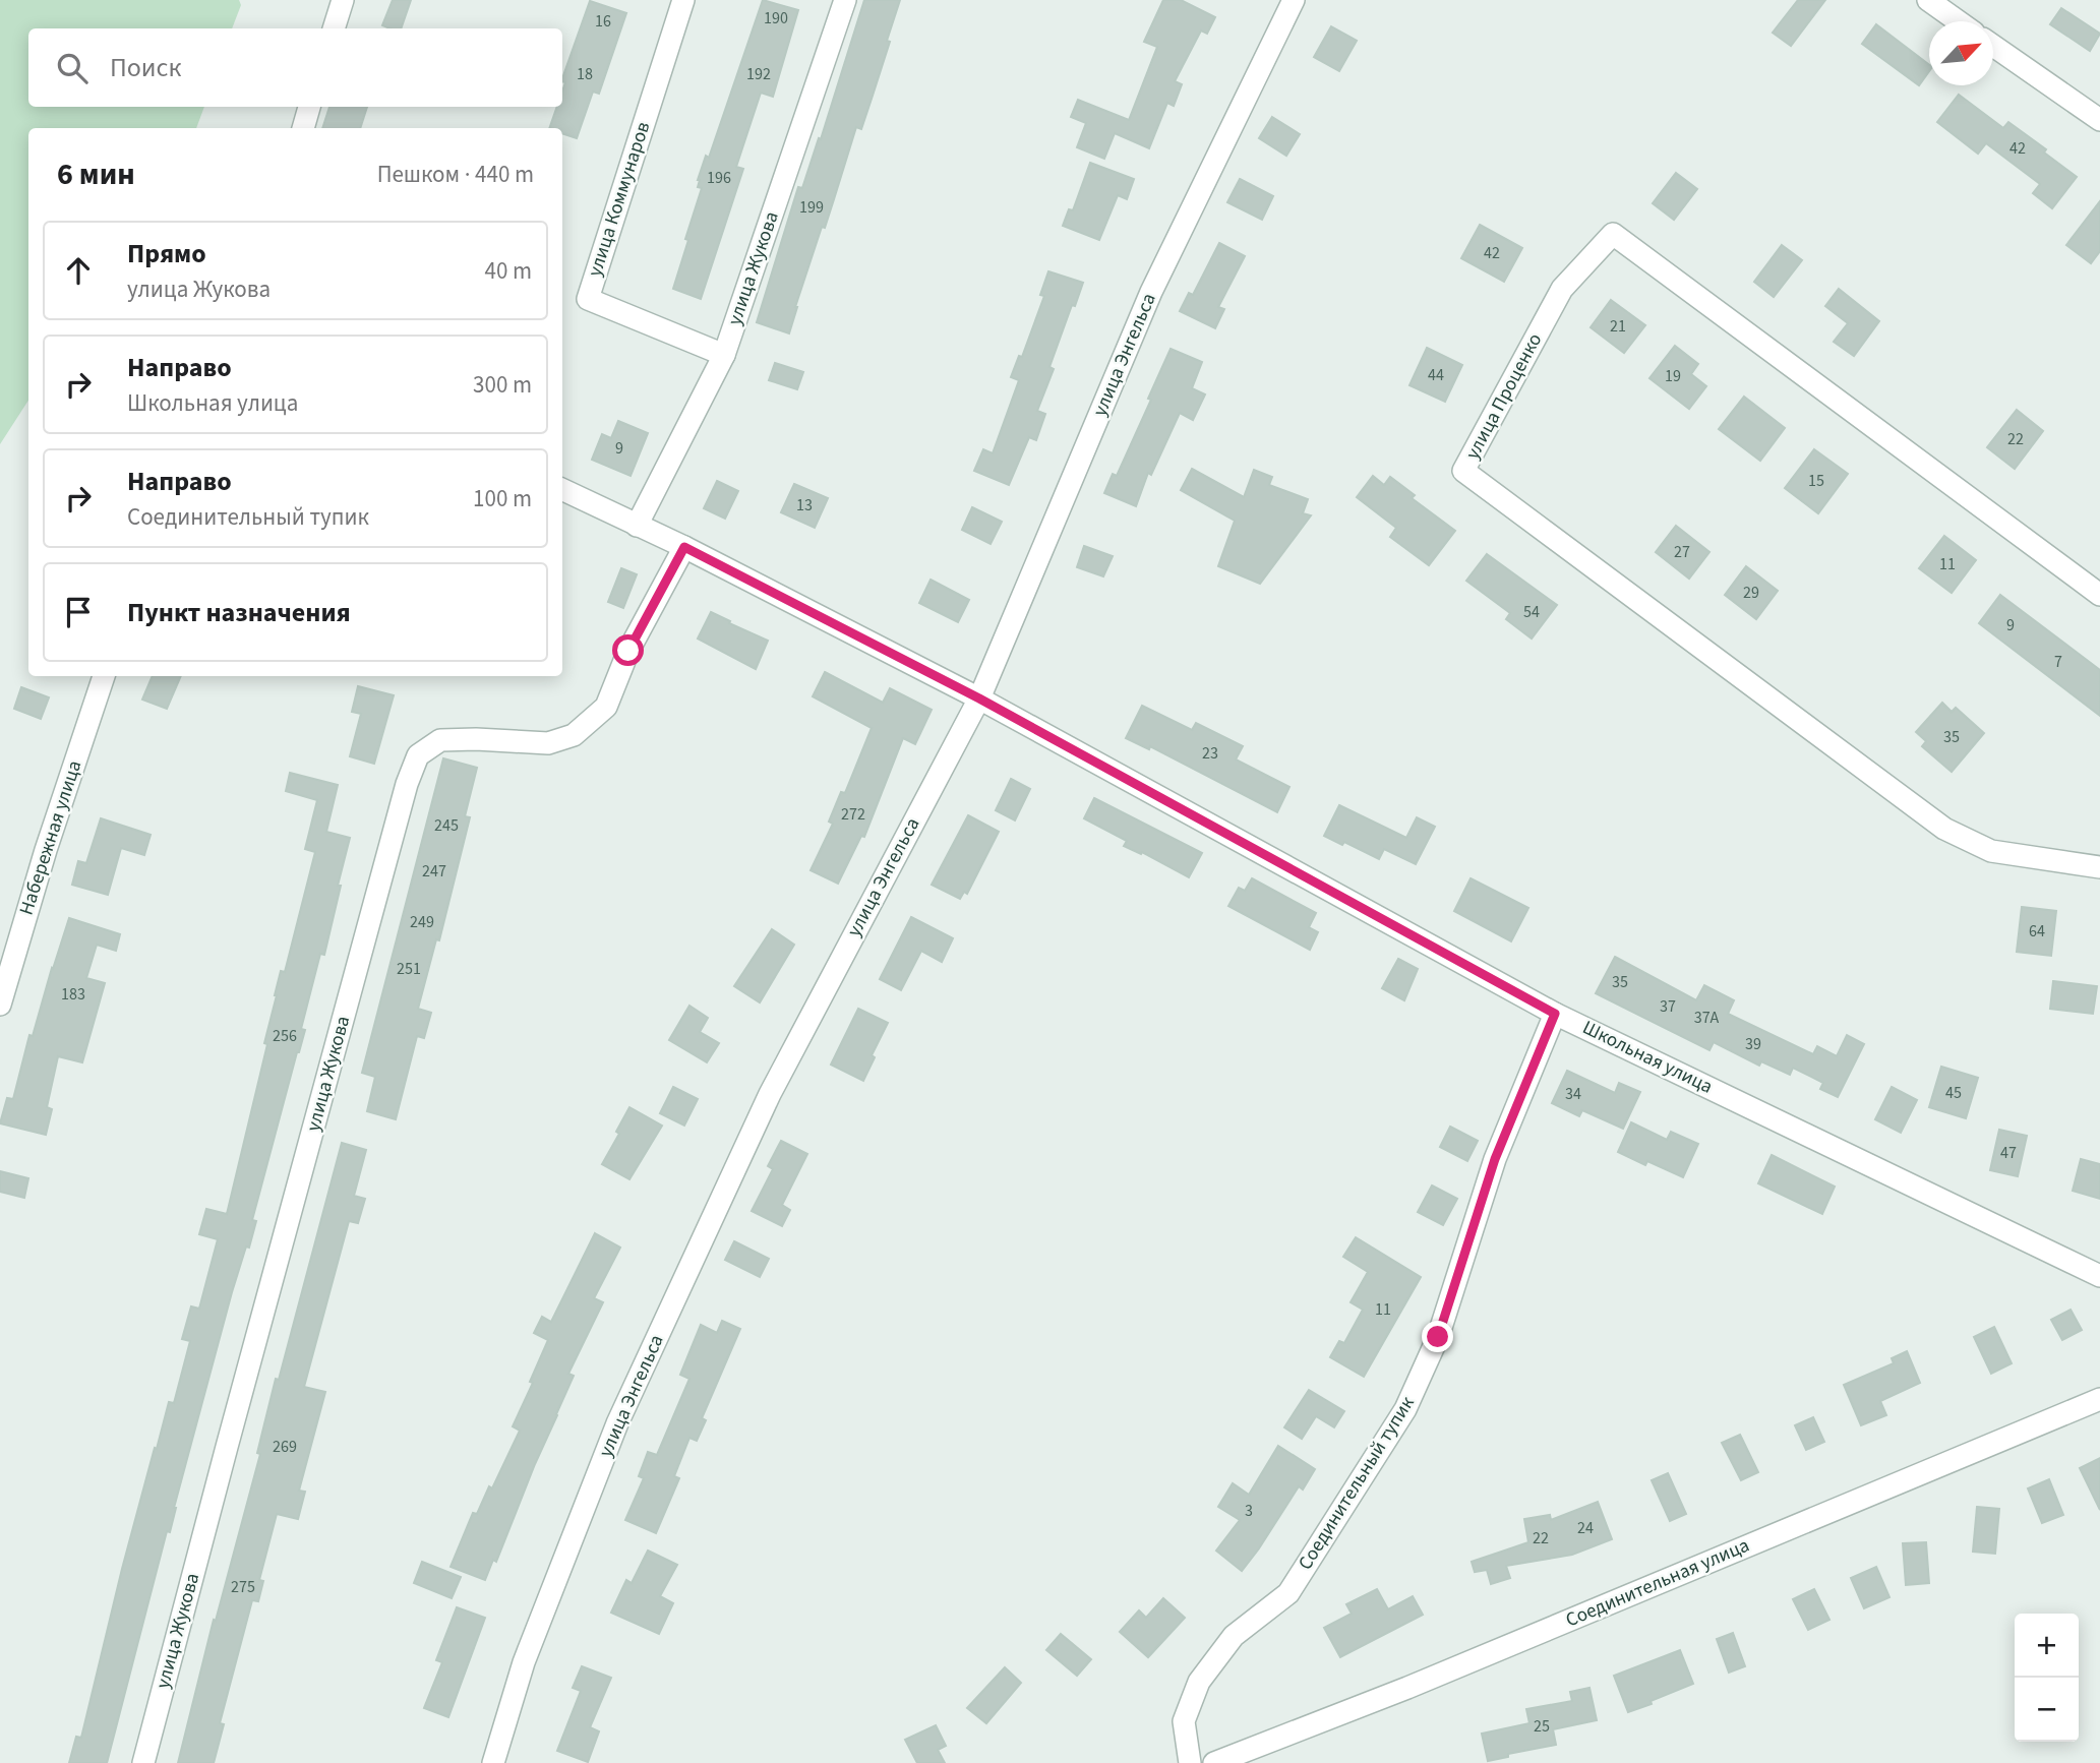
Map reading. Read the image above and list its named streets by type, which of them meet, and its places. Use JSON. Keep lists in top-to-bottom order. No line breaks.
{"streets":{"street":["улица Коммунаров","улица Жукова","улица Энгельса","улица Проценко","Набережная улица","Школьная улица","Соединительный тупик","Соединительная улица"]},"crossings":[["улица Коммунаров","улица Жукова"],["улица Жукова","Школьная улица"],["улица Энгельса","Школьная улица"],["Школьная улица","Соединительный тупик"]],"house_numbers":["190","16","18","192","42","196","199","42","21","44","19","22","9","15","13","27","11","29","54","9","7","35","23","272","245","247","249","64","251","35","183","37","37А","256","39","45","34","47","11","269","3","24","22","275","25"],"north":"top right","page":{"search":"Поиск","heading":["6 мин","Пешком · 440 m"],"list":[["Прямо","улица Жукова","40 m"],["Направо","Школьная улица","300 m"],["Направо","Соединительный тупик","100 m"],"Пункт назначения"],"map_buttons":["+","−"]}}
